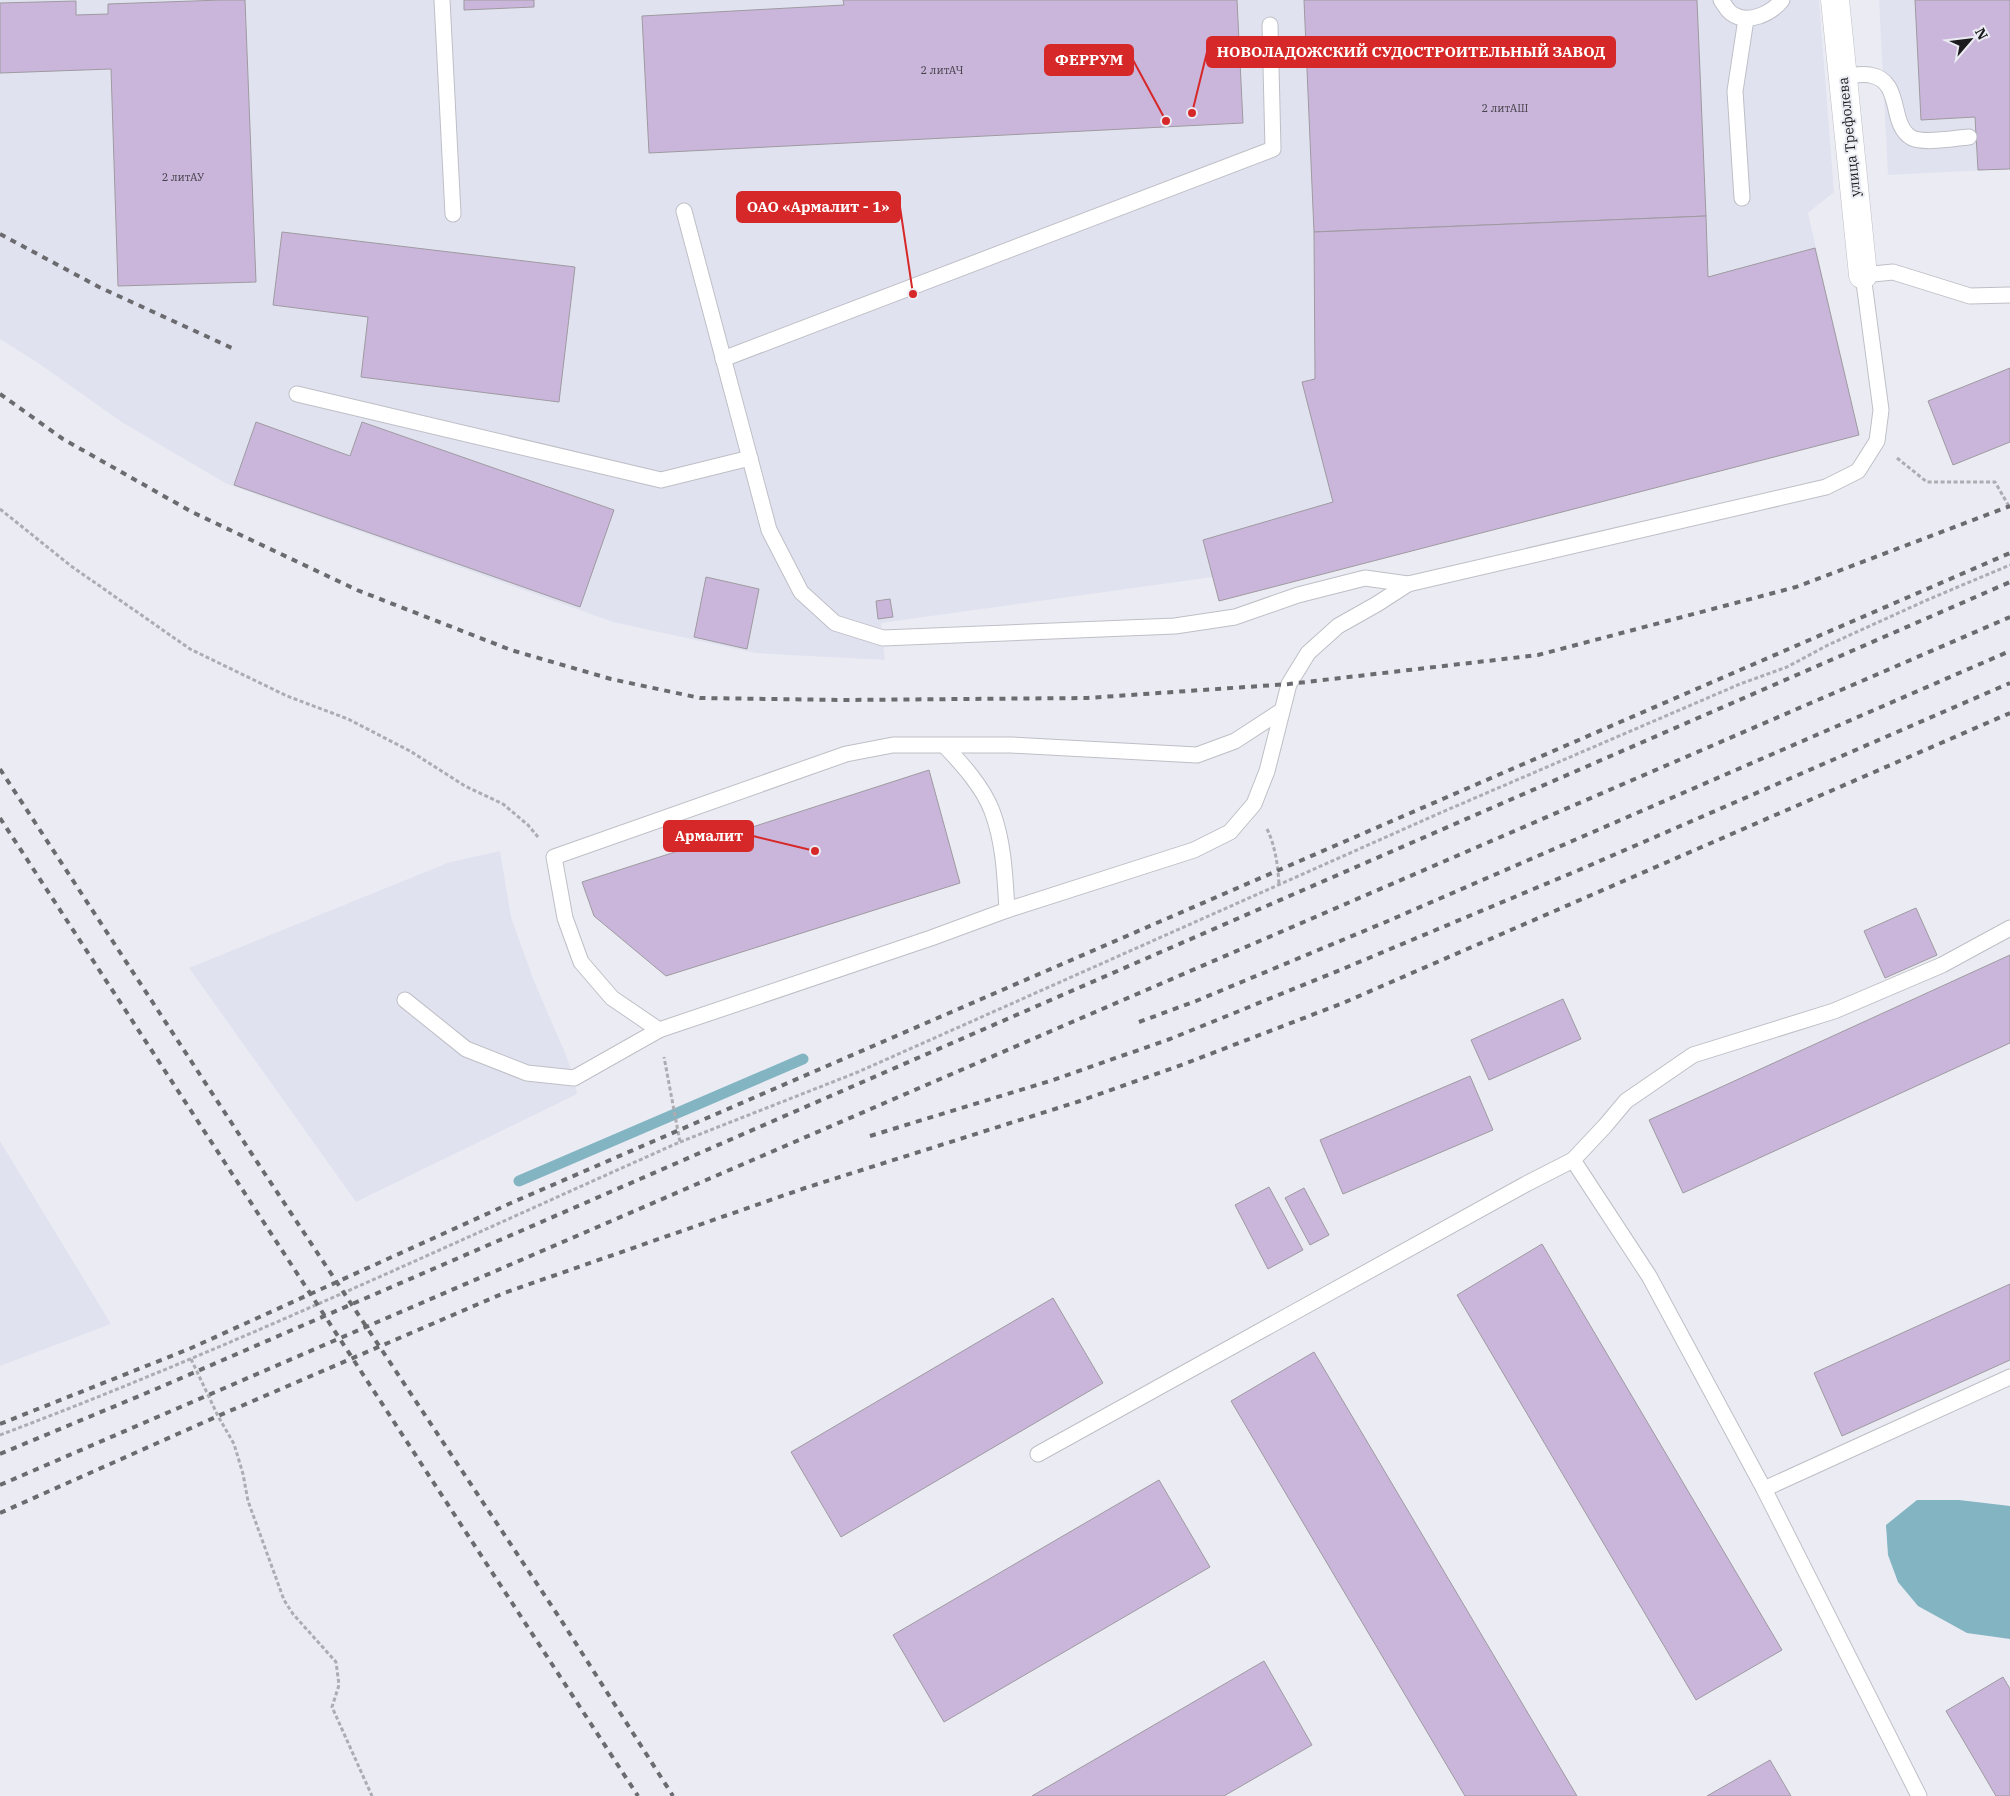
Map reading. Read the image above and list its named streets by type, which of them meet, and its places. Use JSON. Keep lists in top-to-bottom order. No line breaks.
{"streets":{"street":["улица Трефолева"]},"places":["НОВОЛАДОЖСКИЙ СУДОСТРОИТЕЛЬНЫЙ ЗАВОД","ФЕРРУМ","ОАО «Армалит - 1»","Армалит"],"house_numbers":["2 литАЧ","2 литАШ","2 литАУ"],"north":"top right"}
